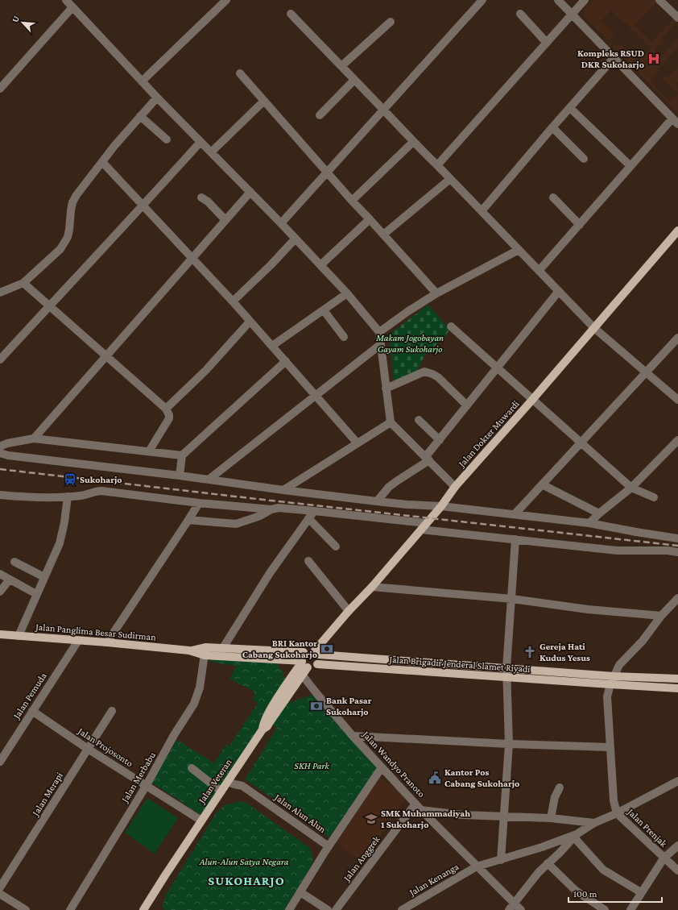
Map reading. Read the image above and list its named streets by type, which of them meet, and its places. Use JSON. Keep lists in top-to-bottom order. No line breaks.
{"streets":{"main road":["Jalan Dokter Muwardi","Jalan Panglima Besar Sudirman","Jalan Brigadir Jenderal Slamet Riyadi","Jalan Veteran"],"street":["Jalan Pemuda","Jalan Projosonto","Jalan Wandyo Pranoto","Jalan Merbabu","Jalan Merapi","Jalan Alun Alun","Jalan Prenjak","Jalan Anggrek","Jalan Kenanga"]},"crossings":[["Jalan Dokter Muwardi","Jalan Panglima Besar Sudirman"],["Jalan Dokter Muwardi","Jalan Brigadir Jenderal Slamet Riyadi"],["Jalan Dokter Muwardi","Jalan Veteran"],["Jalan Panglima Besar Sudirman","Jalan Brigadir Jenderal Slamet Riyadi"],["Jalan Panglima Besar Sudirman","Jalan Pemuda"],["Jalan Panglima Besar Sudirman","Jalan Merbabu"],["Jalan Panglima Besar Sudirman","Jalan Veteran"],["Jalan Brigadir Jenderal Slamet Riyadi","Jalan Veteran"],["Jalan Pemuda","Jalan Projosonto"],["Jalan Projosonto","Jalan Merbabu"],["Jalan Projosonto","Jalan Veteran"],["Jalan Projosonto","Jalan Merapi"],["Jalan Wandyo Pranoto","Jalan Veteran"],["Jalan Wandyo Pranoto","Jalan Anggrek"],["Jalan Wandyo Pranoto","Jalan Kenanga"],["Jalan Veteran","Jalan Alun Alun"]],"districts":["SUKOHARJO"],"parks":["Makam Jogobayan Gayam Sukoharjo","SKH Park","Alun-Alun Satya Negara"],"places":{"hospital":["Kompleks RSUD DKR Sukoharjo"],"station":["Sukoharjo"],"bank":["BRI Kantor Cabang Sukoharjo","Bank Pasar Sukoharjo"],"church":["Gereja Hati Kudus Yesus"],"public building":["Kantor Pos Cabang Sukoharjo"],"school or university":["SMK Muhammadiyah 1 Sukoharjo"]},"scale_bar":"100 m","north":"top left"}
